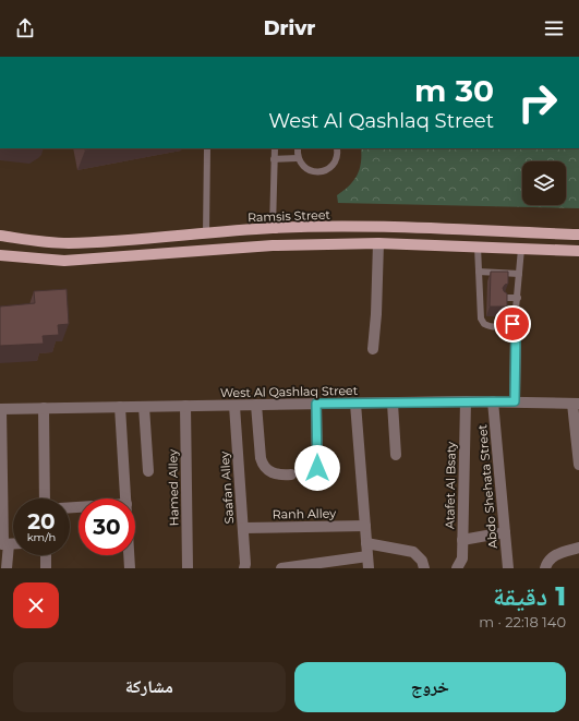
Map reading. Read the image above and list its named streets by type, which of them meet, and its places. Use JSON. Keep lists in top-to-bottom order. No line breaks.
{"streets":{"main road":["Ramsis Street"],"street":["West Al Qashlaq Street","Atafet Al Bsaty","Abdo Shehata Street","Hamed Alley","Saafan Alley","Ranh Alley"]},"crossings":[["West Al Qashlaq Street","Atafet Al Bsaty"],["West Al Qashlaq Street","Abdo Shehata Street"],["West Al Qashlaq Street","Hamed Alley"],["West Al Qashlaq Street","Saafan Alley"],["Saafan Alley","Ranh Alley"]],"page":{"header":"Drivr","turn":["30 m","West Al Qashlaq Street"],"speed":"20 km/h","limit":"30","heading":["1 دقيقة","140 m · 22:18"],"buttons":["خروج","مشاركة"]}}
